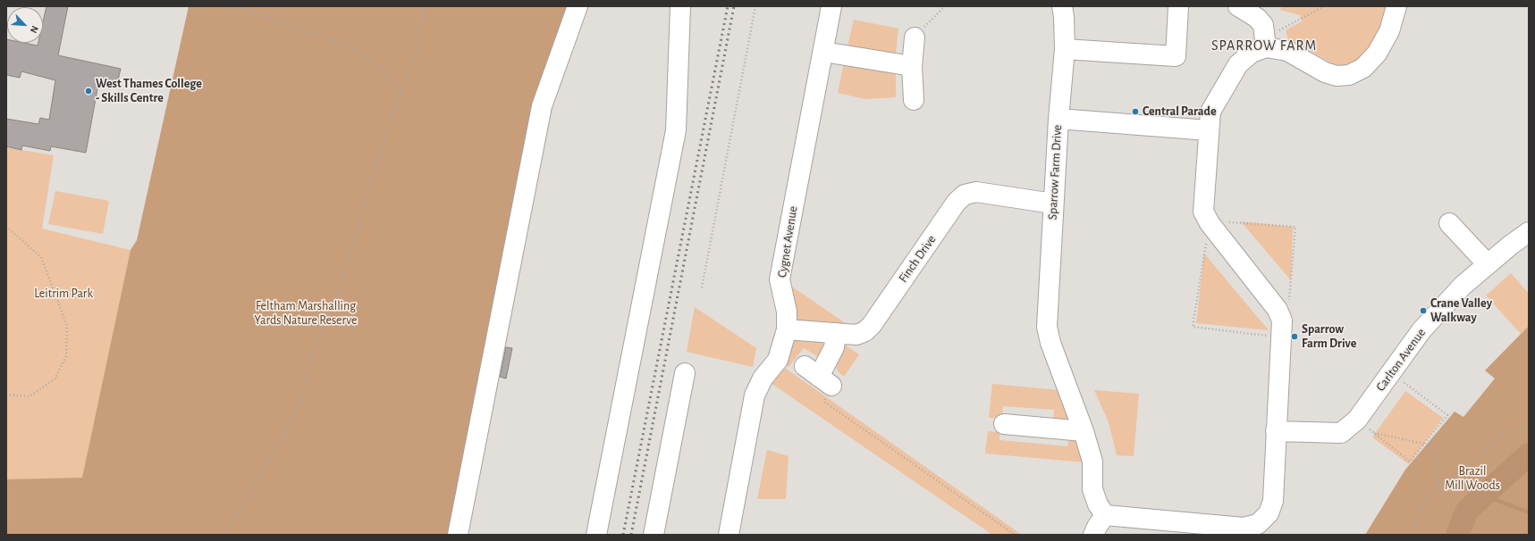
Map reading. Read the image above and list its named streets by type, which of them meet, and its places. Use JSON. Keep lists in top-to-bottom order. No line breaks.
{"streets":{"street":["Sparrow Farm Drive","Cygnet Avenue","Finch Drive","Carlton Avenue"]},"crossings":[["Sparrow Farm Drive","Finch Drive"],["Cygnet Avenue","Finch Drive"]],"districts":["SPARROW FARM"],"parks":["Leitrim Park","Feltham Marshalling Yards Nature Reserve","Brazil Mill Woods"],"places":["West Thames College - Skills Centre","Central Parade","Crane Valley Walkway","Sparrow Farm Drive"],"north":"bottom right"}
